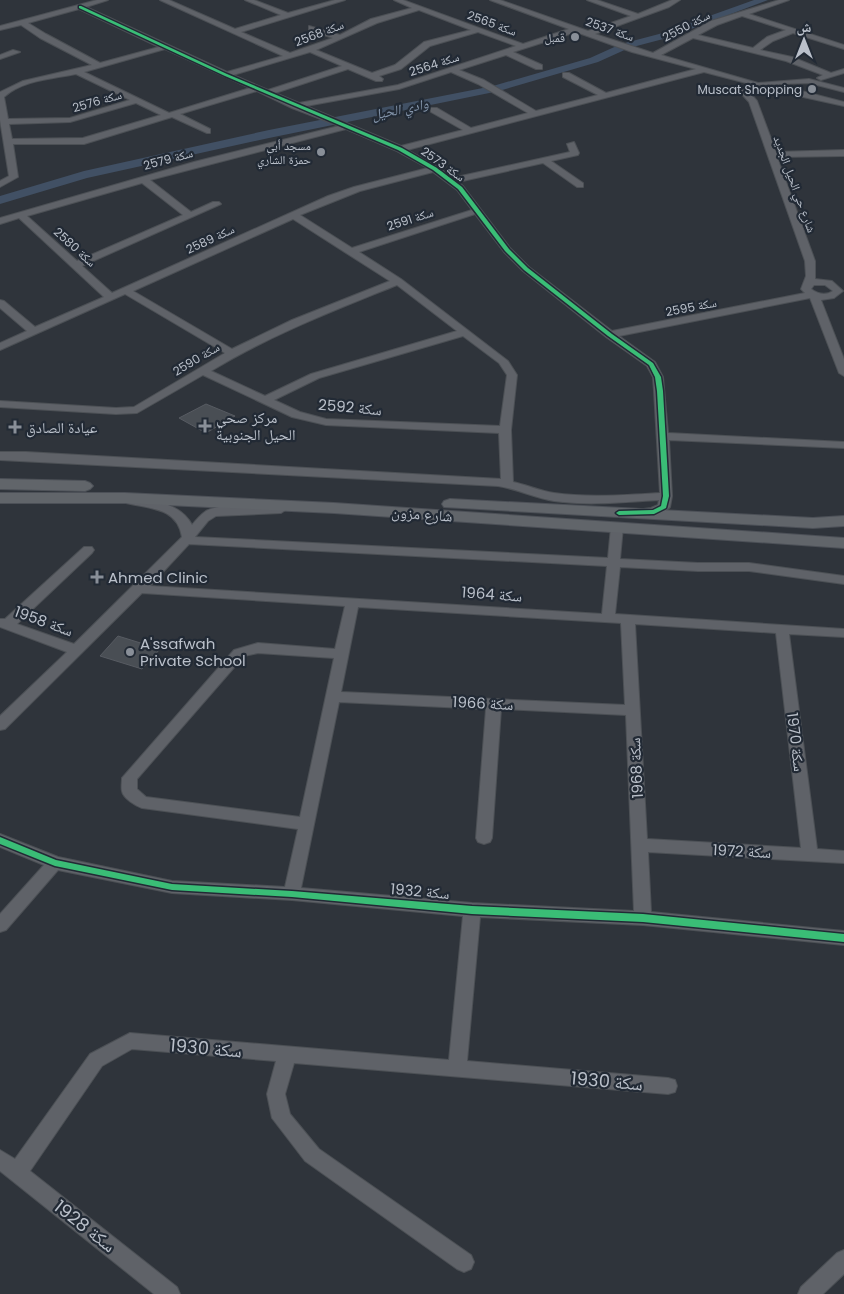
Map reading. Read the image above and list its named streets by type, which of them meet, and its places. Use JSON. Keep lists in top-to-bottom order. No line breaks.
{"streets":{"main road":["شارع مزون"],"street":["سكة 2565","سكة 2550","سكة 2537","سكة 2568","سكة 2564","سكة 2576","سكة 2579","سكة 2573","شارع حي الحيل الجديد","سكة 2591","سكة 2589","سكة 2580","سكة 2595","سكة 2590","سكة 2592","سكة 1964","سكة 1958","سكة 1966","سكة 1970","سكة 1968","سكة 1972","سكة 1932","سكة 1930","سكة 1928"]},"crossings":[["سكة 2565","سكة 2568"],["سكة 2565","سكة 2564"],["سكة 2550","سكة 2537"],["سكة 2537","سكة 2564"],["سكة 2568","سكة 2573"],["سكة 2564","سكة 2573"],["سكة 2579","سكة 2573"],["سكة 2579","سكة 2580"],["سكة 2573","سكة 2591"],["سكة 2573","سكة 2589"],["سكة 2573","سكة 2595"],["شارع حي الحيل الجديد","سكة 2595"],["سكة 2589","سكة 2580"],["سكة 2590","سكة 2592"],["سكة 1964","سكة 1970"],["سكة 1964","سكة 1968"],["سكة 1966","سكة 1968"],["سكة 1970","سكة 1972"],["سكة 1968","سكة 1972"],["سكة 1968","سكة 1932"],["سكة 1930","سكة 1928"]],"water":["وادي الحيل"],"places":{"other":["قمبل","Muscat Shopping","مسجد أبي حمزة الشاري","A'ssafwah Private School"],"health":["مركز صحي الحيل الجنوبية","عيادة الصادق","Ahmed Clinic"]},"north":"top"}
